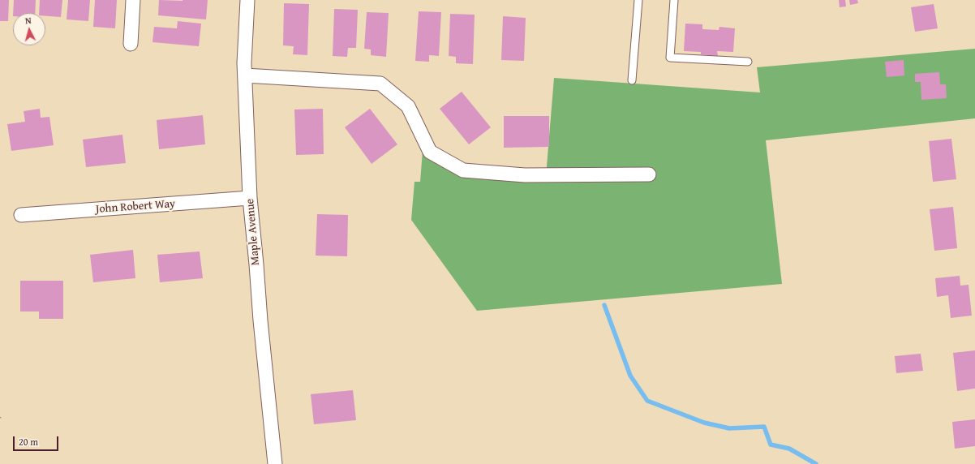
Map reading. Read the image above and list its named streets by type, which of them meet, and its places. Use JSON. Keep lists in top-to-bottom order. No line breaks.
{"streets":{"street":["John Robert Way","Maple Avenue"]},"crossings":[["John Robert Way","Maple Avenue"]],"scale_bar":"20 m","north":"top"}
